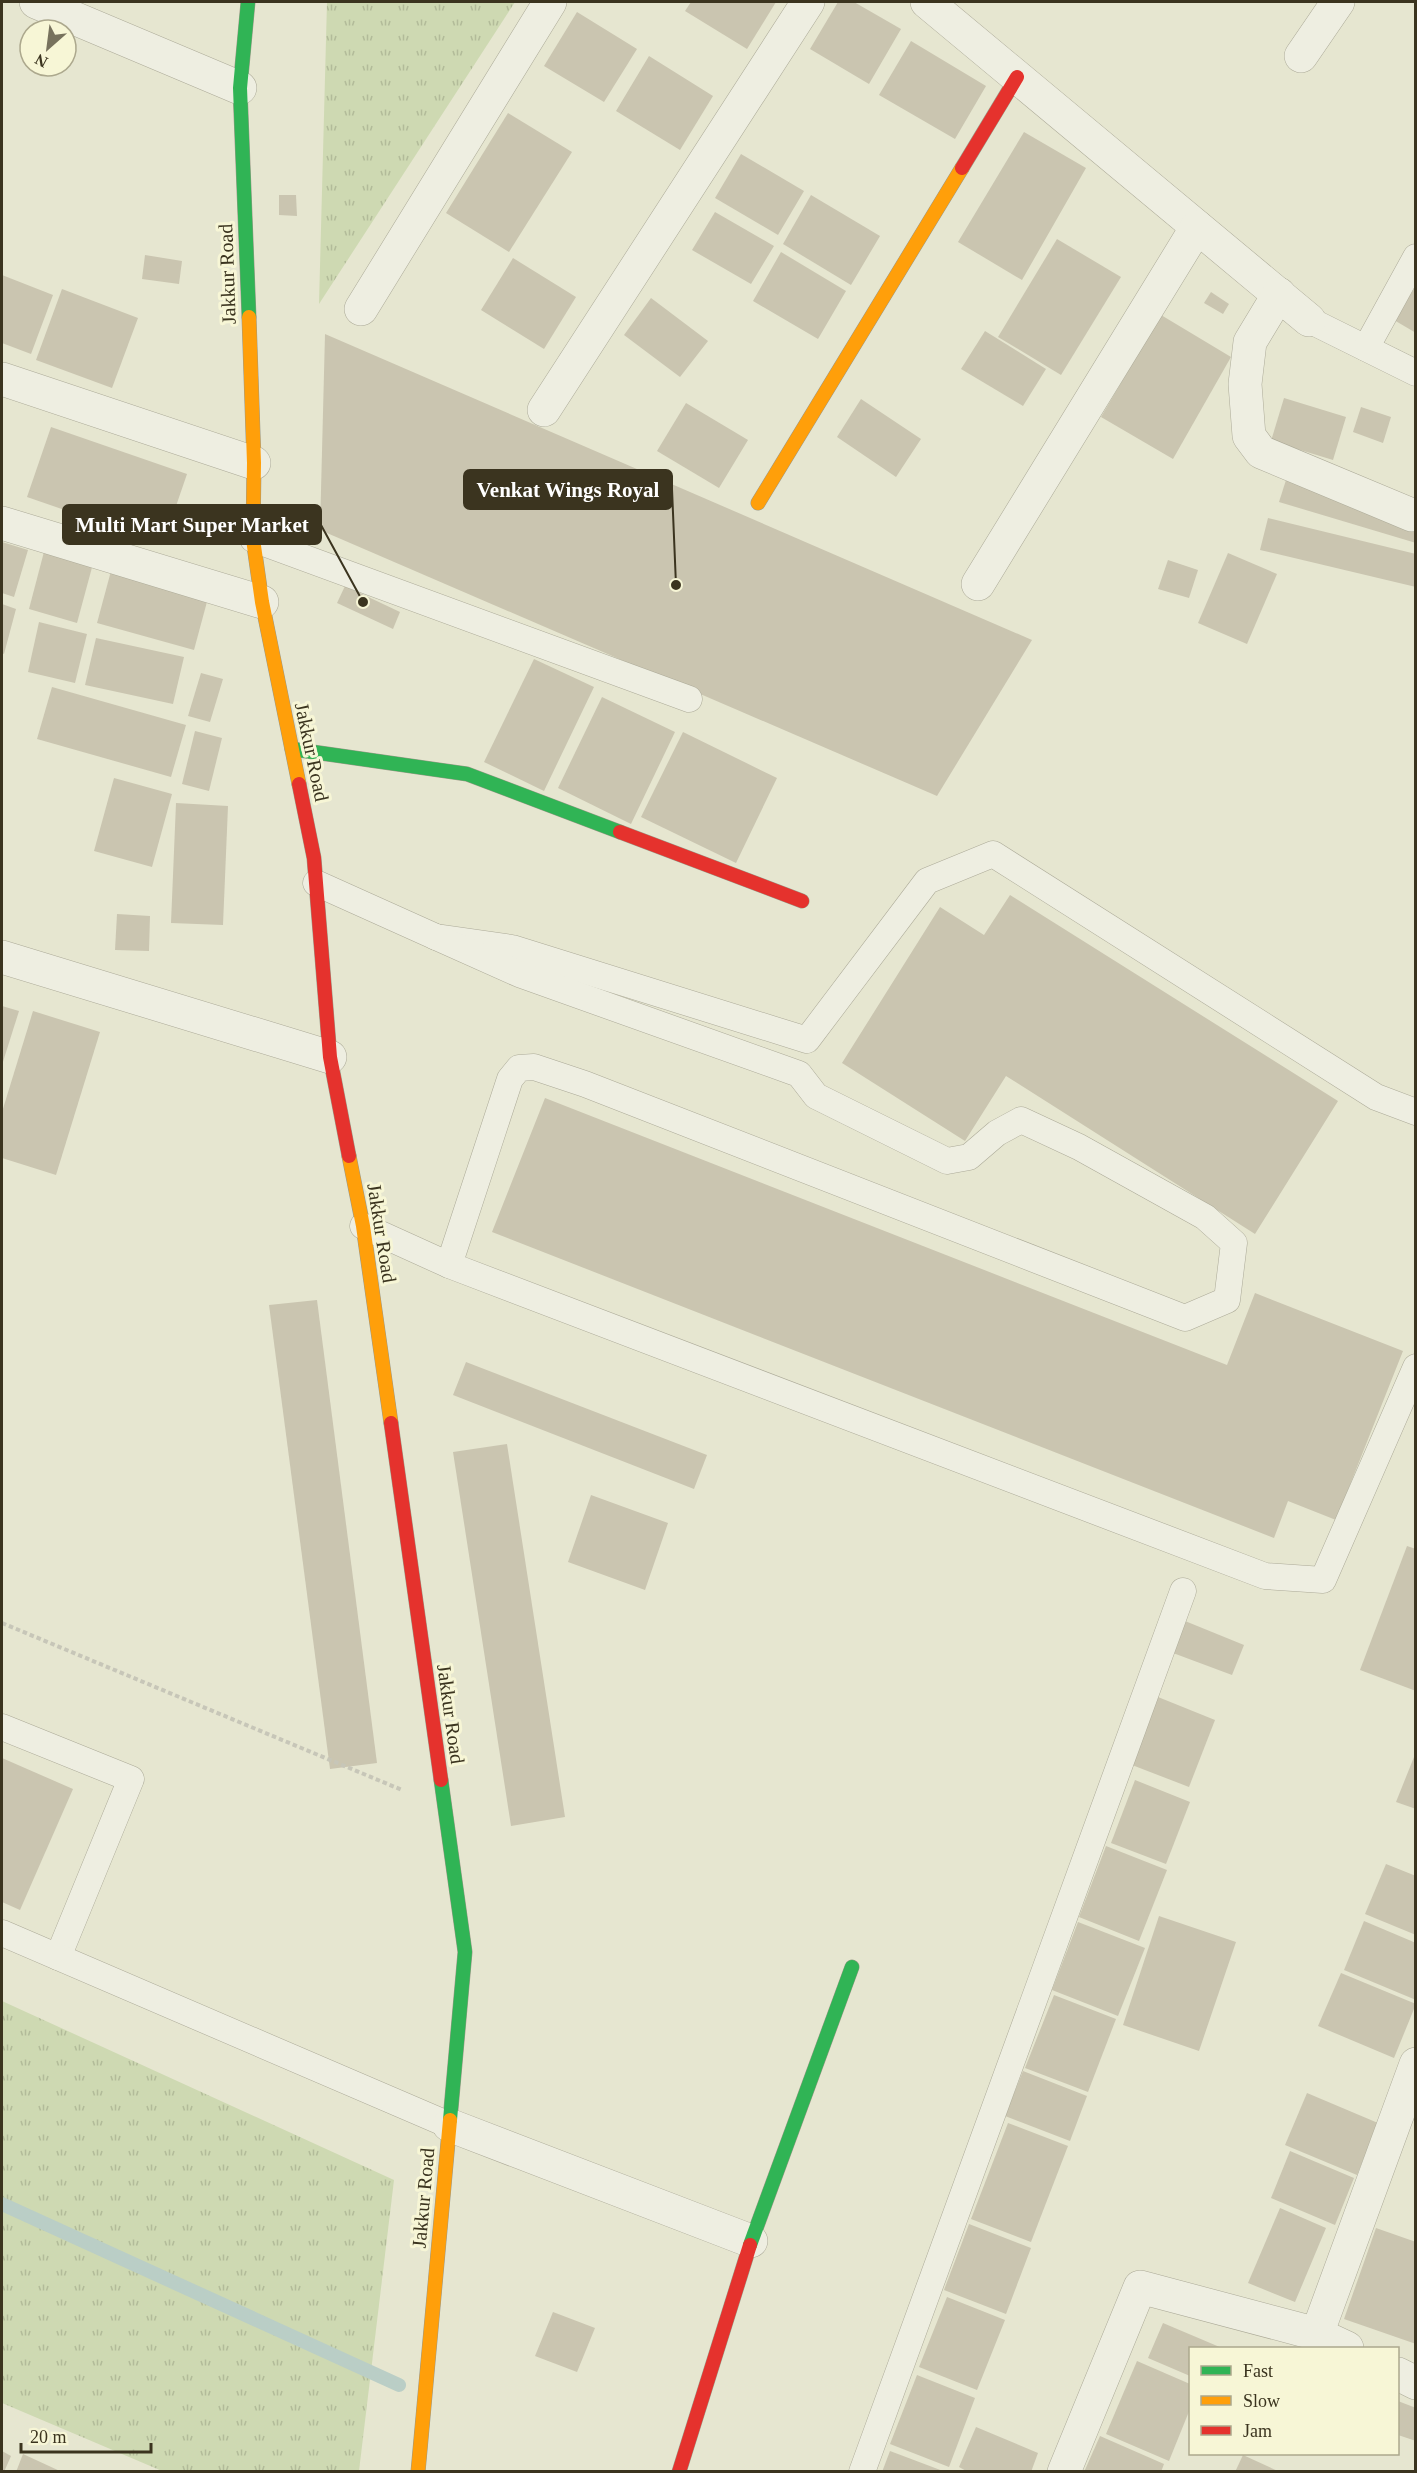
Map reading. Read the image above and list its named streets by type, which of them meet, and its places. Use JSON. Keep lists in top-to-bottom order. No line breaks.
{"streets":{"street":["Jakkur Road"]},"places":["Venkat Wings Royal","Multi Mart Super Market"],"legend":["Fast","Slow","Jam"],"scale_bar":"20 m","north":"bottom left"}
